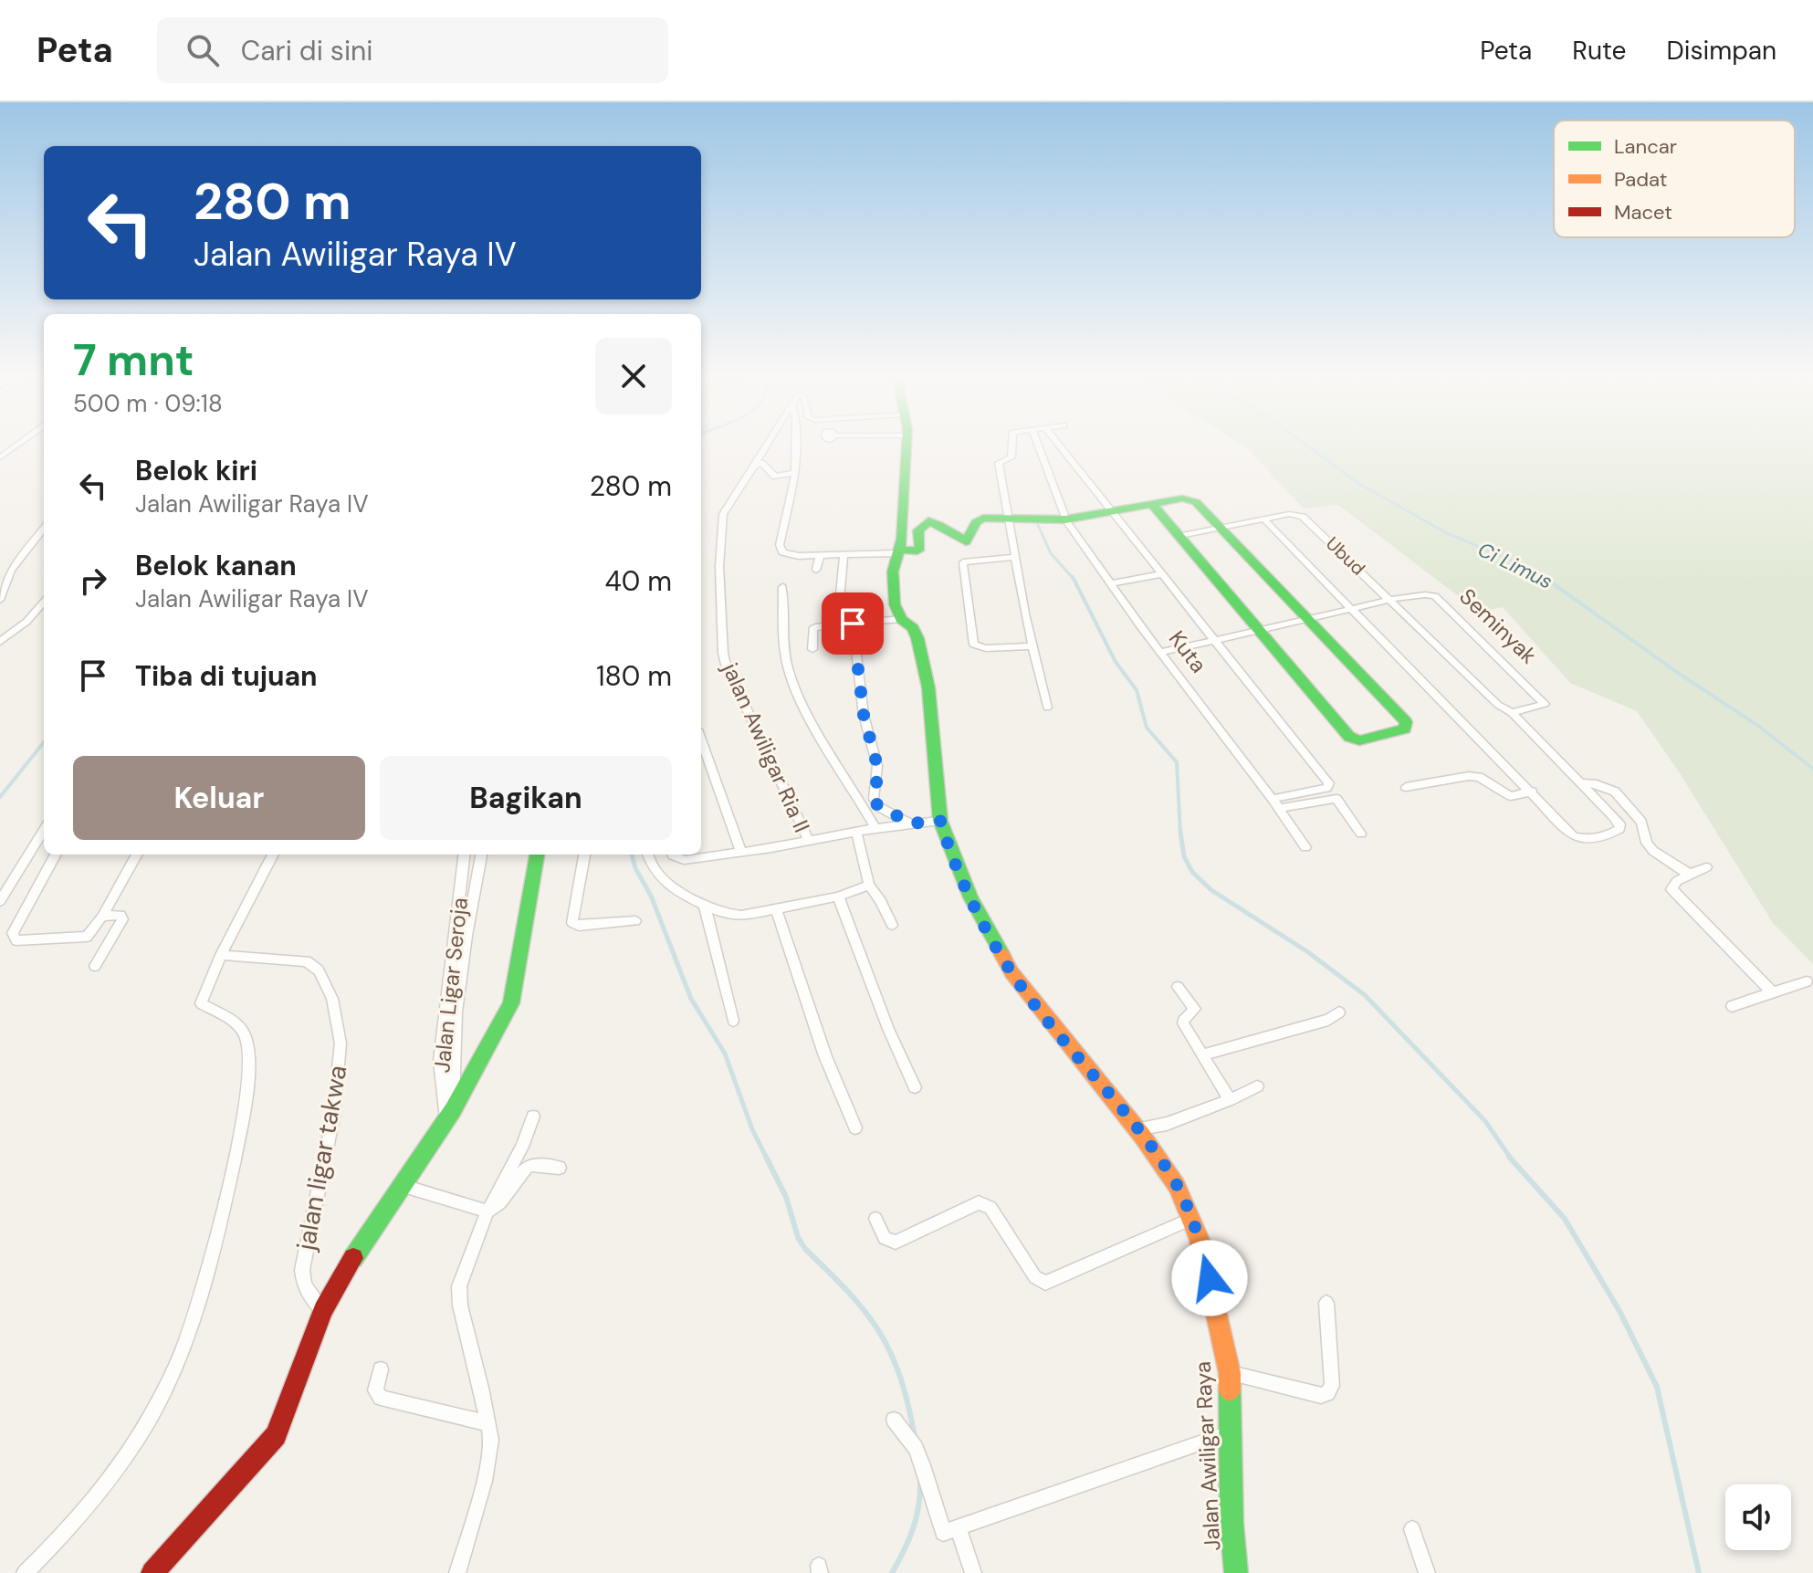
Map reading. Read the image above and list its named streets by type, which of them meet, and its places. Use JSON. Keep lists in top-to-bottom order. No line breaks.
{"streets":{"street":["Ubud","Seminyak","Kuta","jalan Awiligar Ria II","Jalan Ligar Seroja","jalan ligar takwa","Jalan Awiligar Raya"]},"crossings":[["Ubud","Seminyak"]],"water":["Ci Limus"],"legend":["Lancar","Padat","Macet"],"page":{"header":"Peta","search":"Cari di sini","nav":["Peta","Rute","Disimpan"],"turn":["280 m","Jalan Awiligar Raya IV"],"heading":["7 mnt","500 m · 09:18"],"list":[{"name":"Belok kiri","note":"Jalan Awiligar Raya IV","value":"280 m"},{"name":"Belok kanan","note":"Jalan Awiligar Raya IV","value":"40 m"},{"name":"Tiba di tujuan","value":"180 m"}],"buttons":["Keluar","Bagikan"]}}
